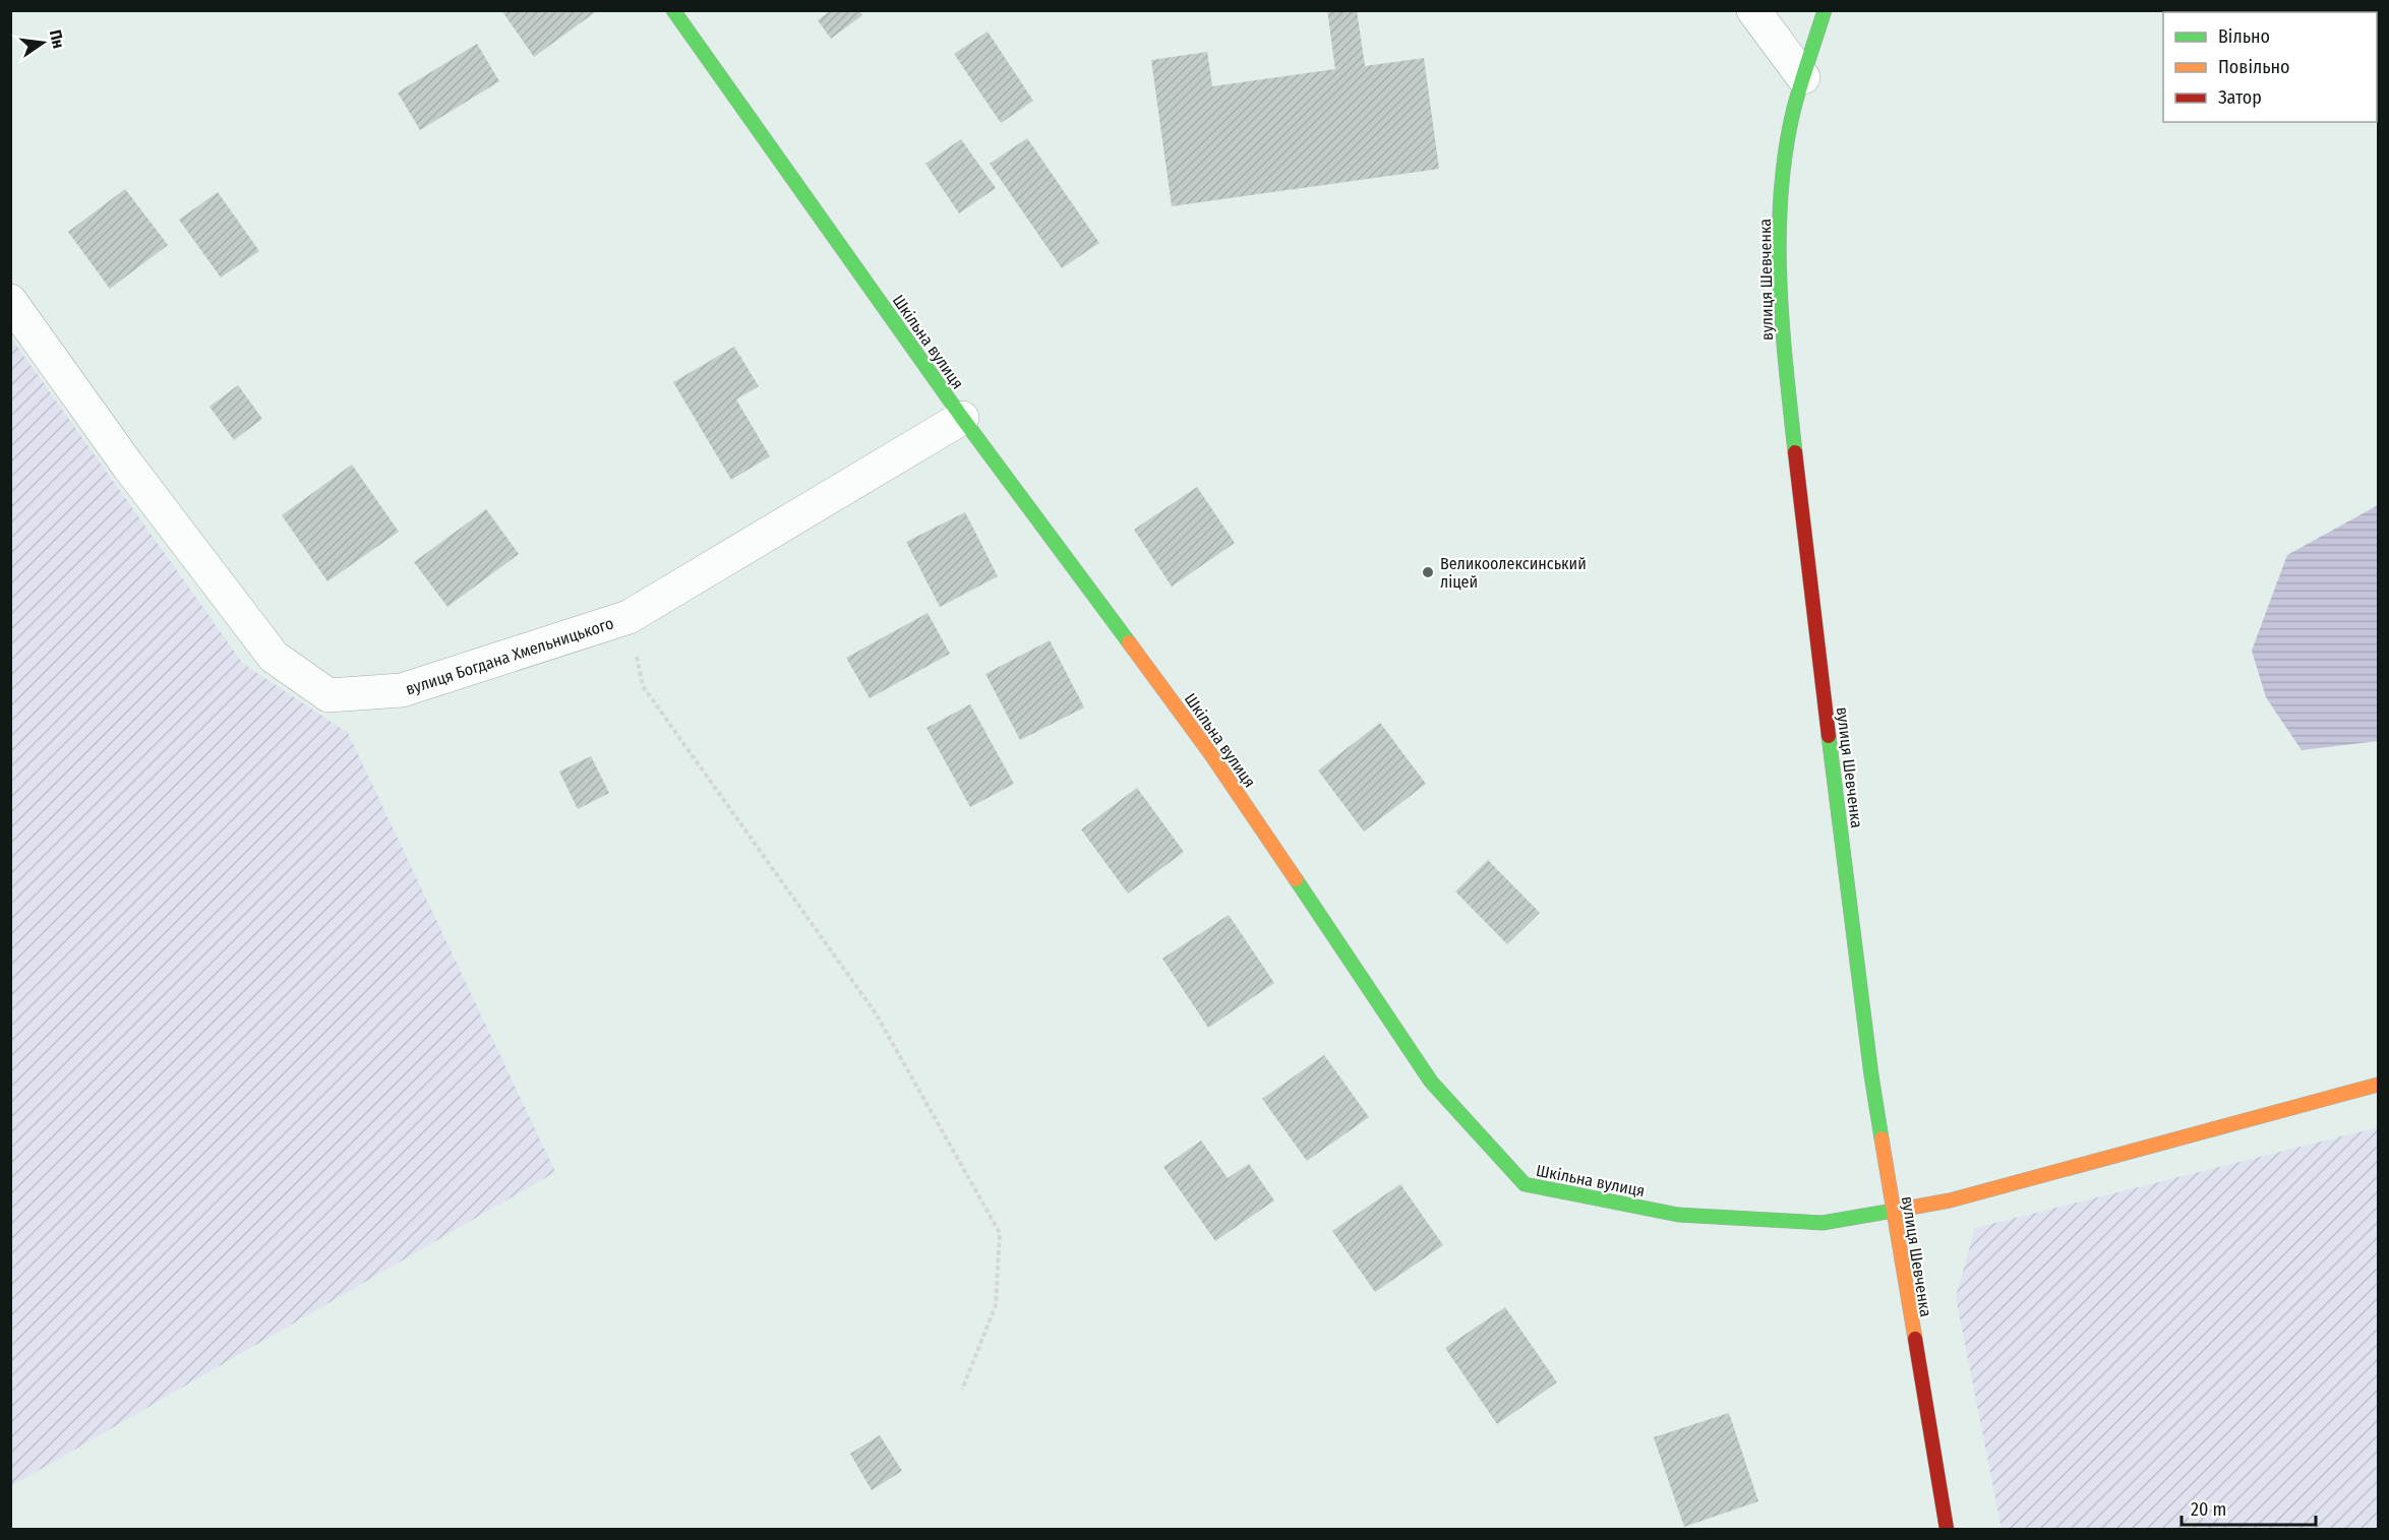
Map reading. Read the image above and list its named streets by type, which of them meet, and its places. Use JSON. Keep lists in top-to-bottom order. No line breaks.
{"streets":{"street":["вулиця Шевченка","Шкільна вулиця","вулиця Богдана Хмельницького"]},"crossings":[["вулиця Шевченка","Шкільна вулиця"],["Шкільна вулиця","вулиця Богдана Хмельницького"]],"places":["Великоолексинський ліцей"],"legend":["Вільно","Повільно","Затор"],"scale_bar":"20 m","north":"right"}
